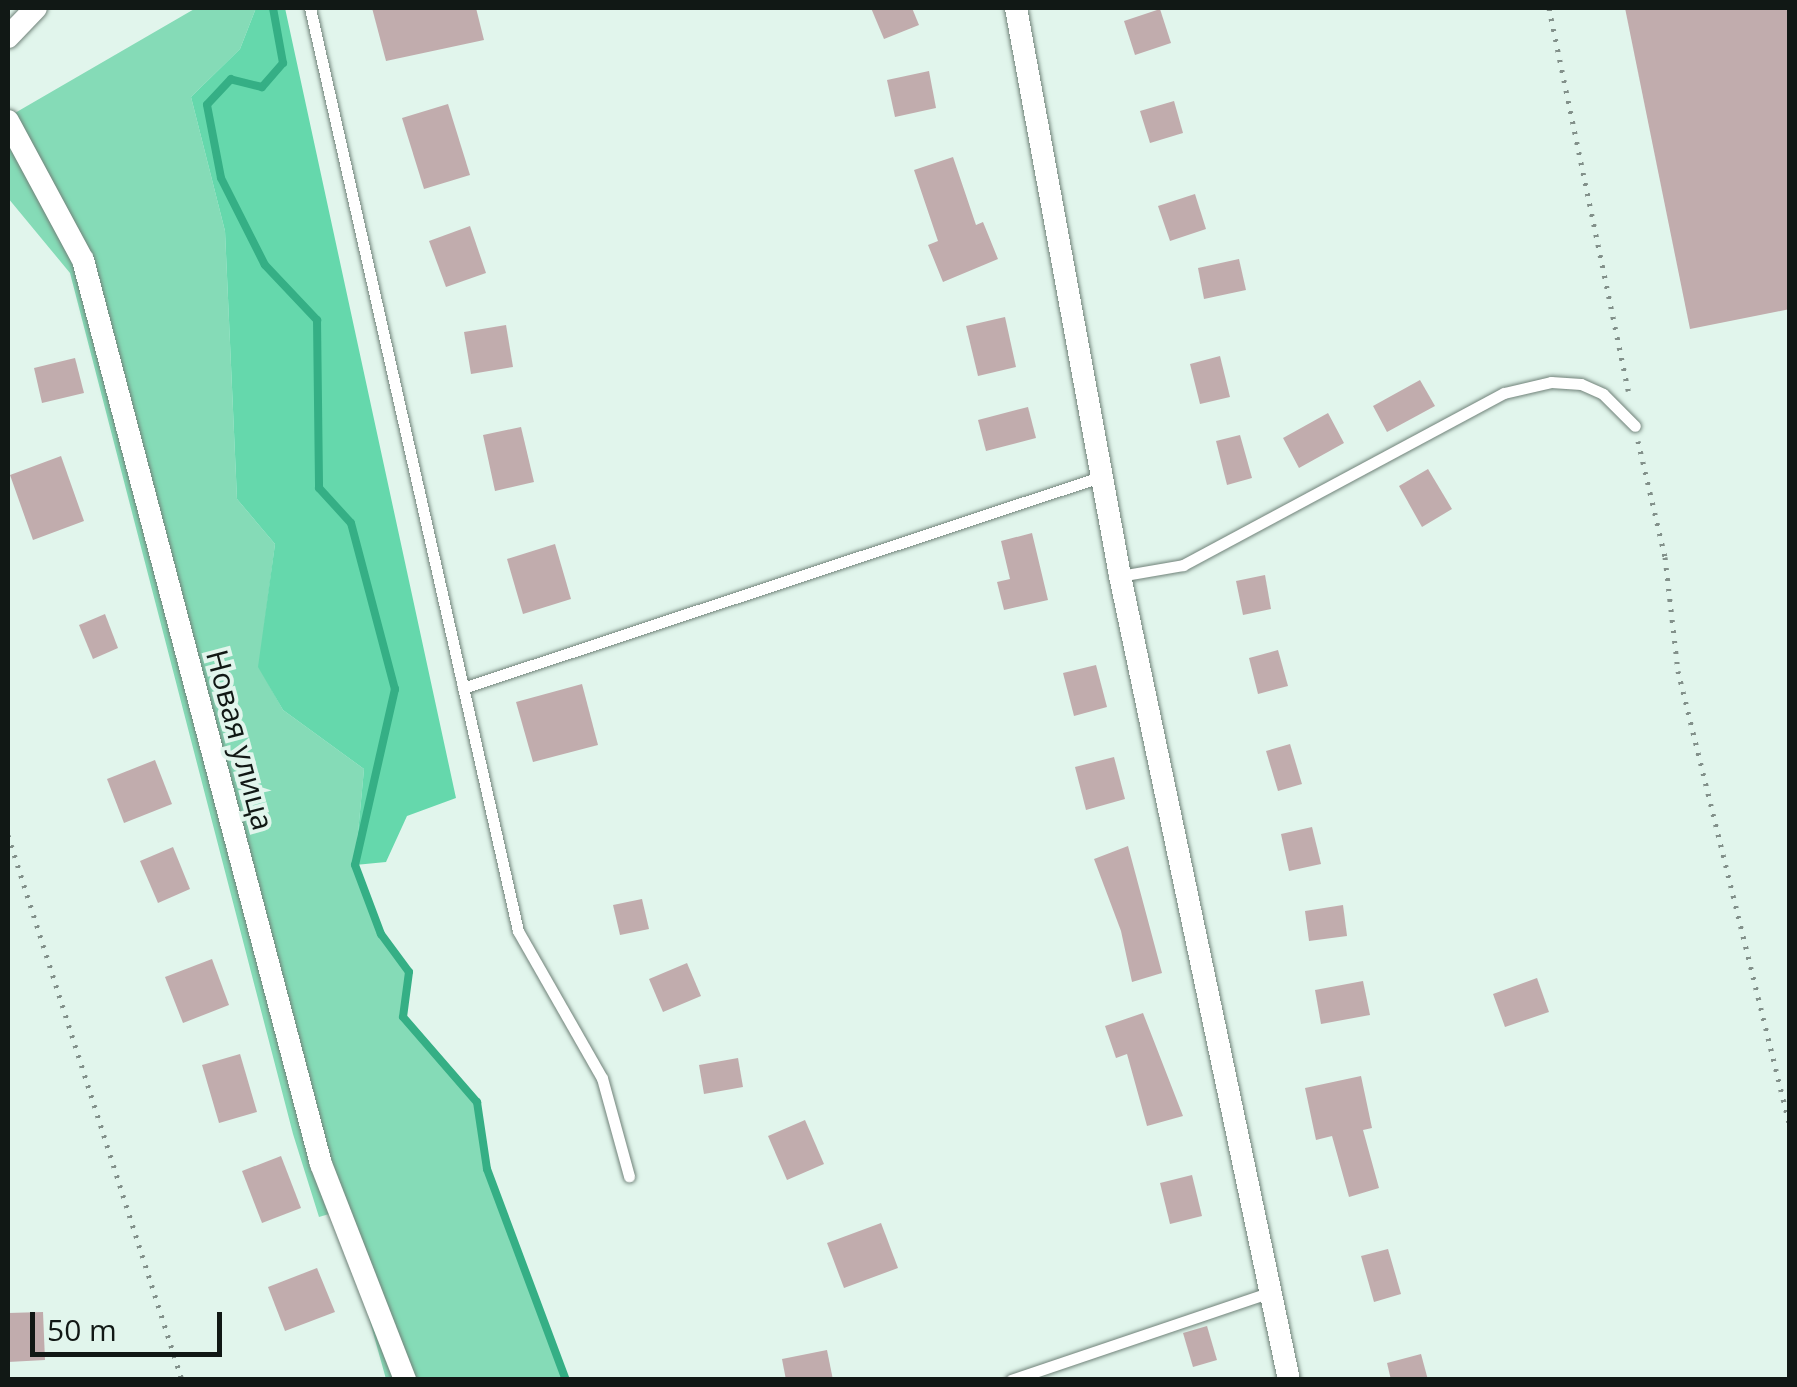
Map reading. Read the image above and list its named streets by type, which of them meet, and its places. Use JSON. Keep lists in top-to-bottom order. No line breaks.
{"streets":{"street":["Новая улица"]},"scale_bar":"50 m"}
